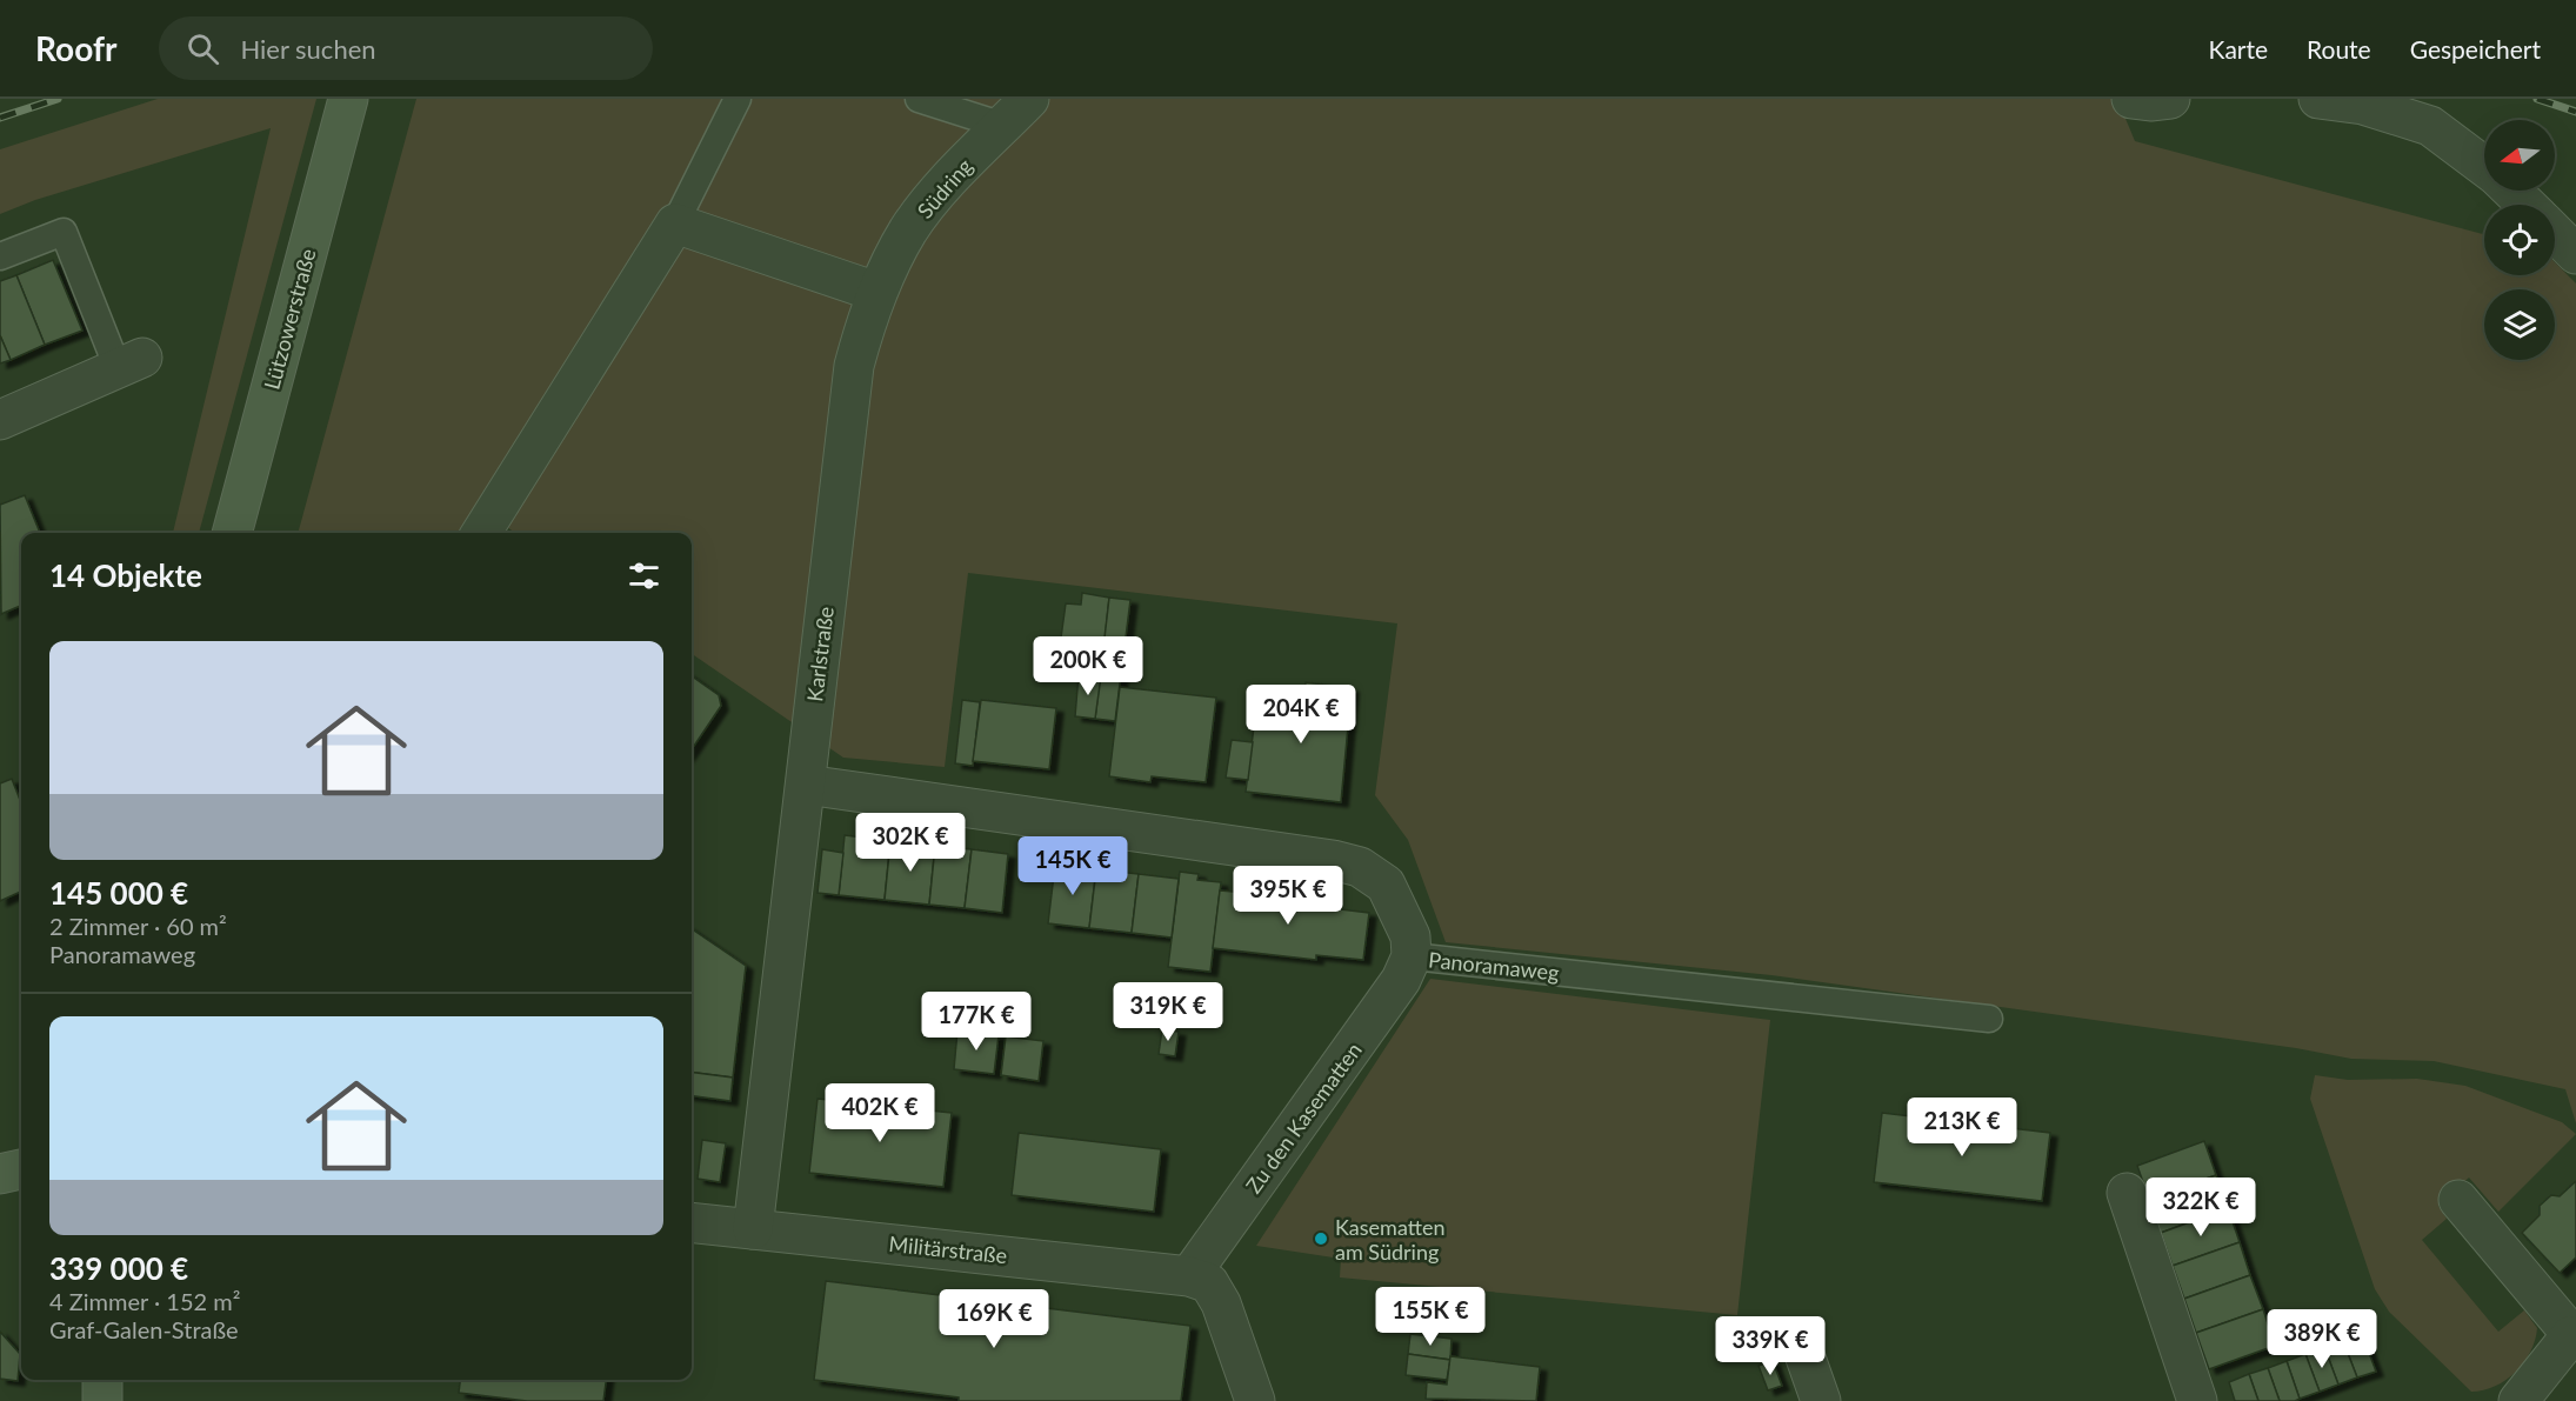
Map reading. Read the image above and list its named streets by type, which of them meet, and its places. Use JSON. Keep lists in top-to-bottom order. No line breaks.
{"streets":{"main road":["Lützowerstraße"],"street":["Südring","Karlstraße","Panoramaweg","Zu den Kasematten","Militärstraße"]},"crossings":[["Südring","Karlstraße"],["Karlstraße","Panoramaweg"],["Karlstraße","Militärstraße"],["Panoramaweg","Zu den Kasematten"],["Zu den Kasematten","Militärstraße"]],"places":["Kasematten am Südring"],"north":"left","page":{"header":"Roofr","search":"Hier suchen","nav":["Karte","Route","Gespeichert"],"heading":"14 Objekte","list":[{"name":"145 000 €","note":"2 Zimmer · 60 m² · Panoramaweg"},{"name":"339 000 €","note":"4 Zimmer · 152 m² · Graf-Galen-Straße"}],"price":["200K €","204K €","302K €","145K €","395K €","319K €","177K €","402K €","213K €","322K €","155K €","169K €","389K €","339K €"]}}
